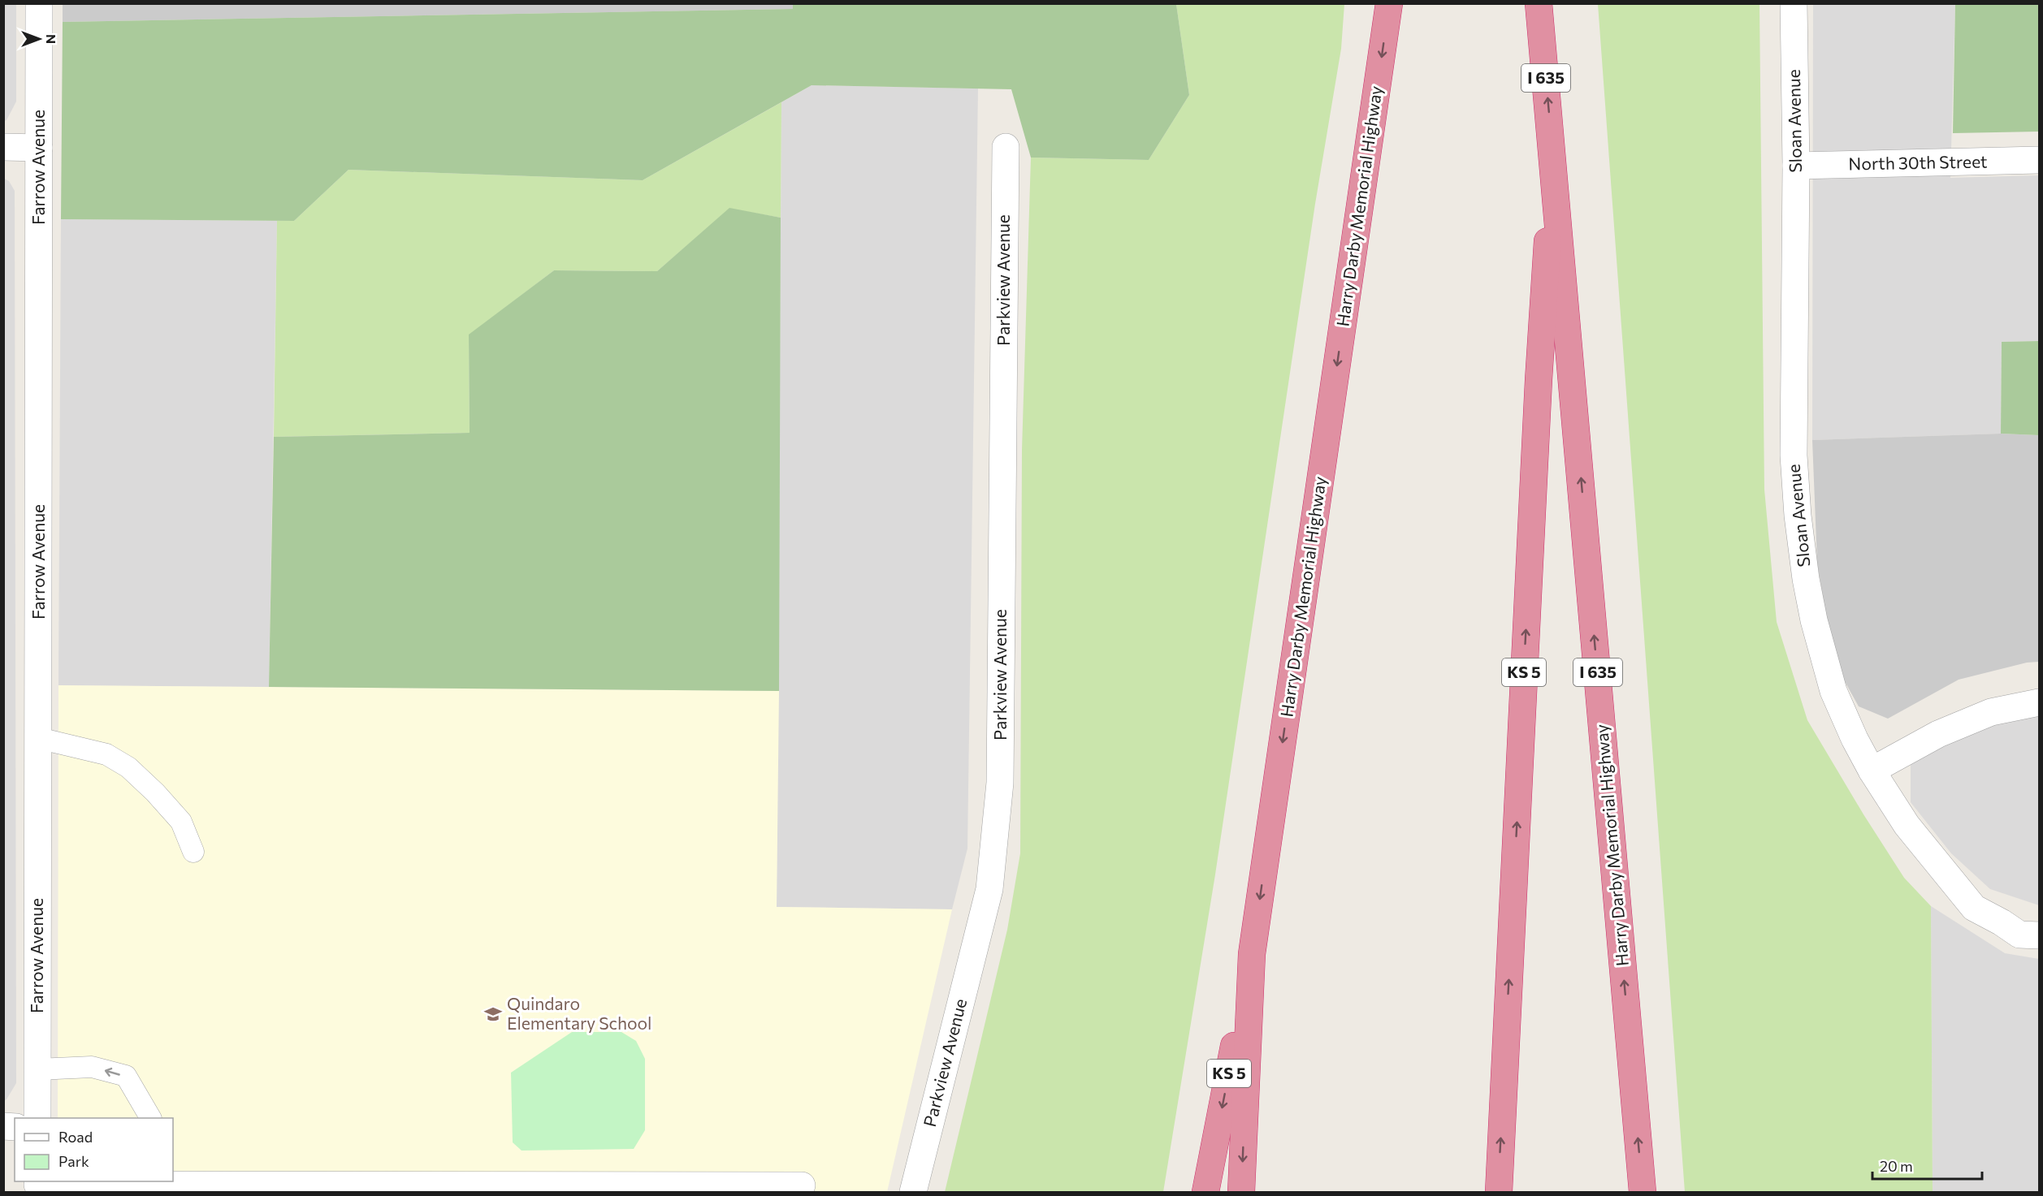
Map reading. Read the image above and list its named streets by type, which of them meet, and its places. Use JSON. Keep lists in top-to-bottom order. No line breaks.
{"streets":{"highway":["I 635","Harry Darby Memorial Highway","KS 5"],"street":["Sloan Avenue","North 30th Street","Farrow Avenue","Parkview Avenue"]},"crossings":[["Sloan Avenue","North 30th Street"],["Harry Darby Memorial Highway","KS 5"]],"places":{"school or university":["Quindaro Elementary School"]},"legend":["Road","Park"],"scale_bar":"20 m","north":"right"}
